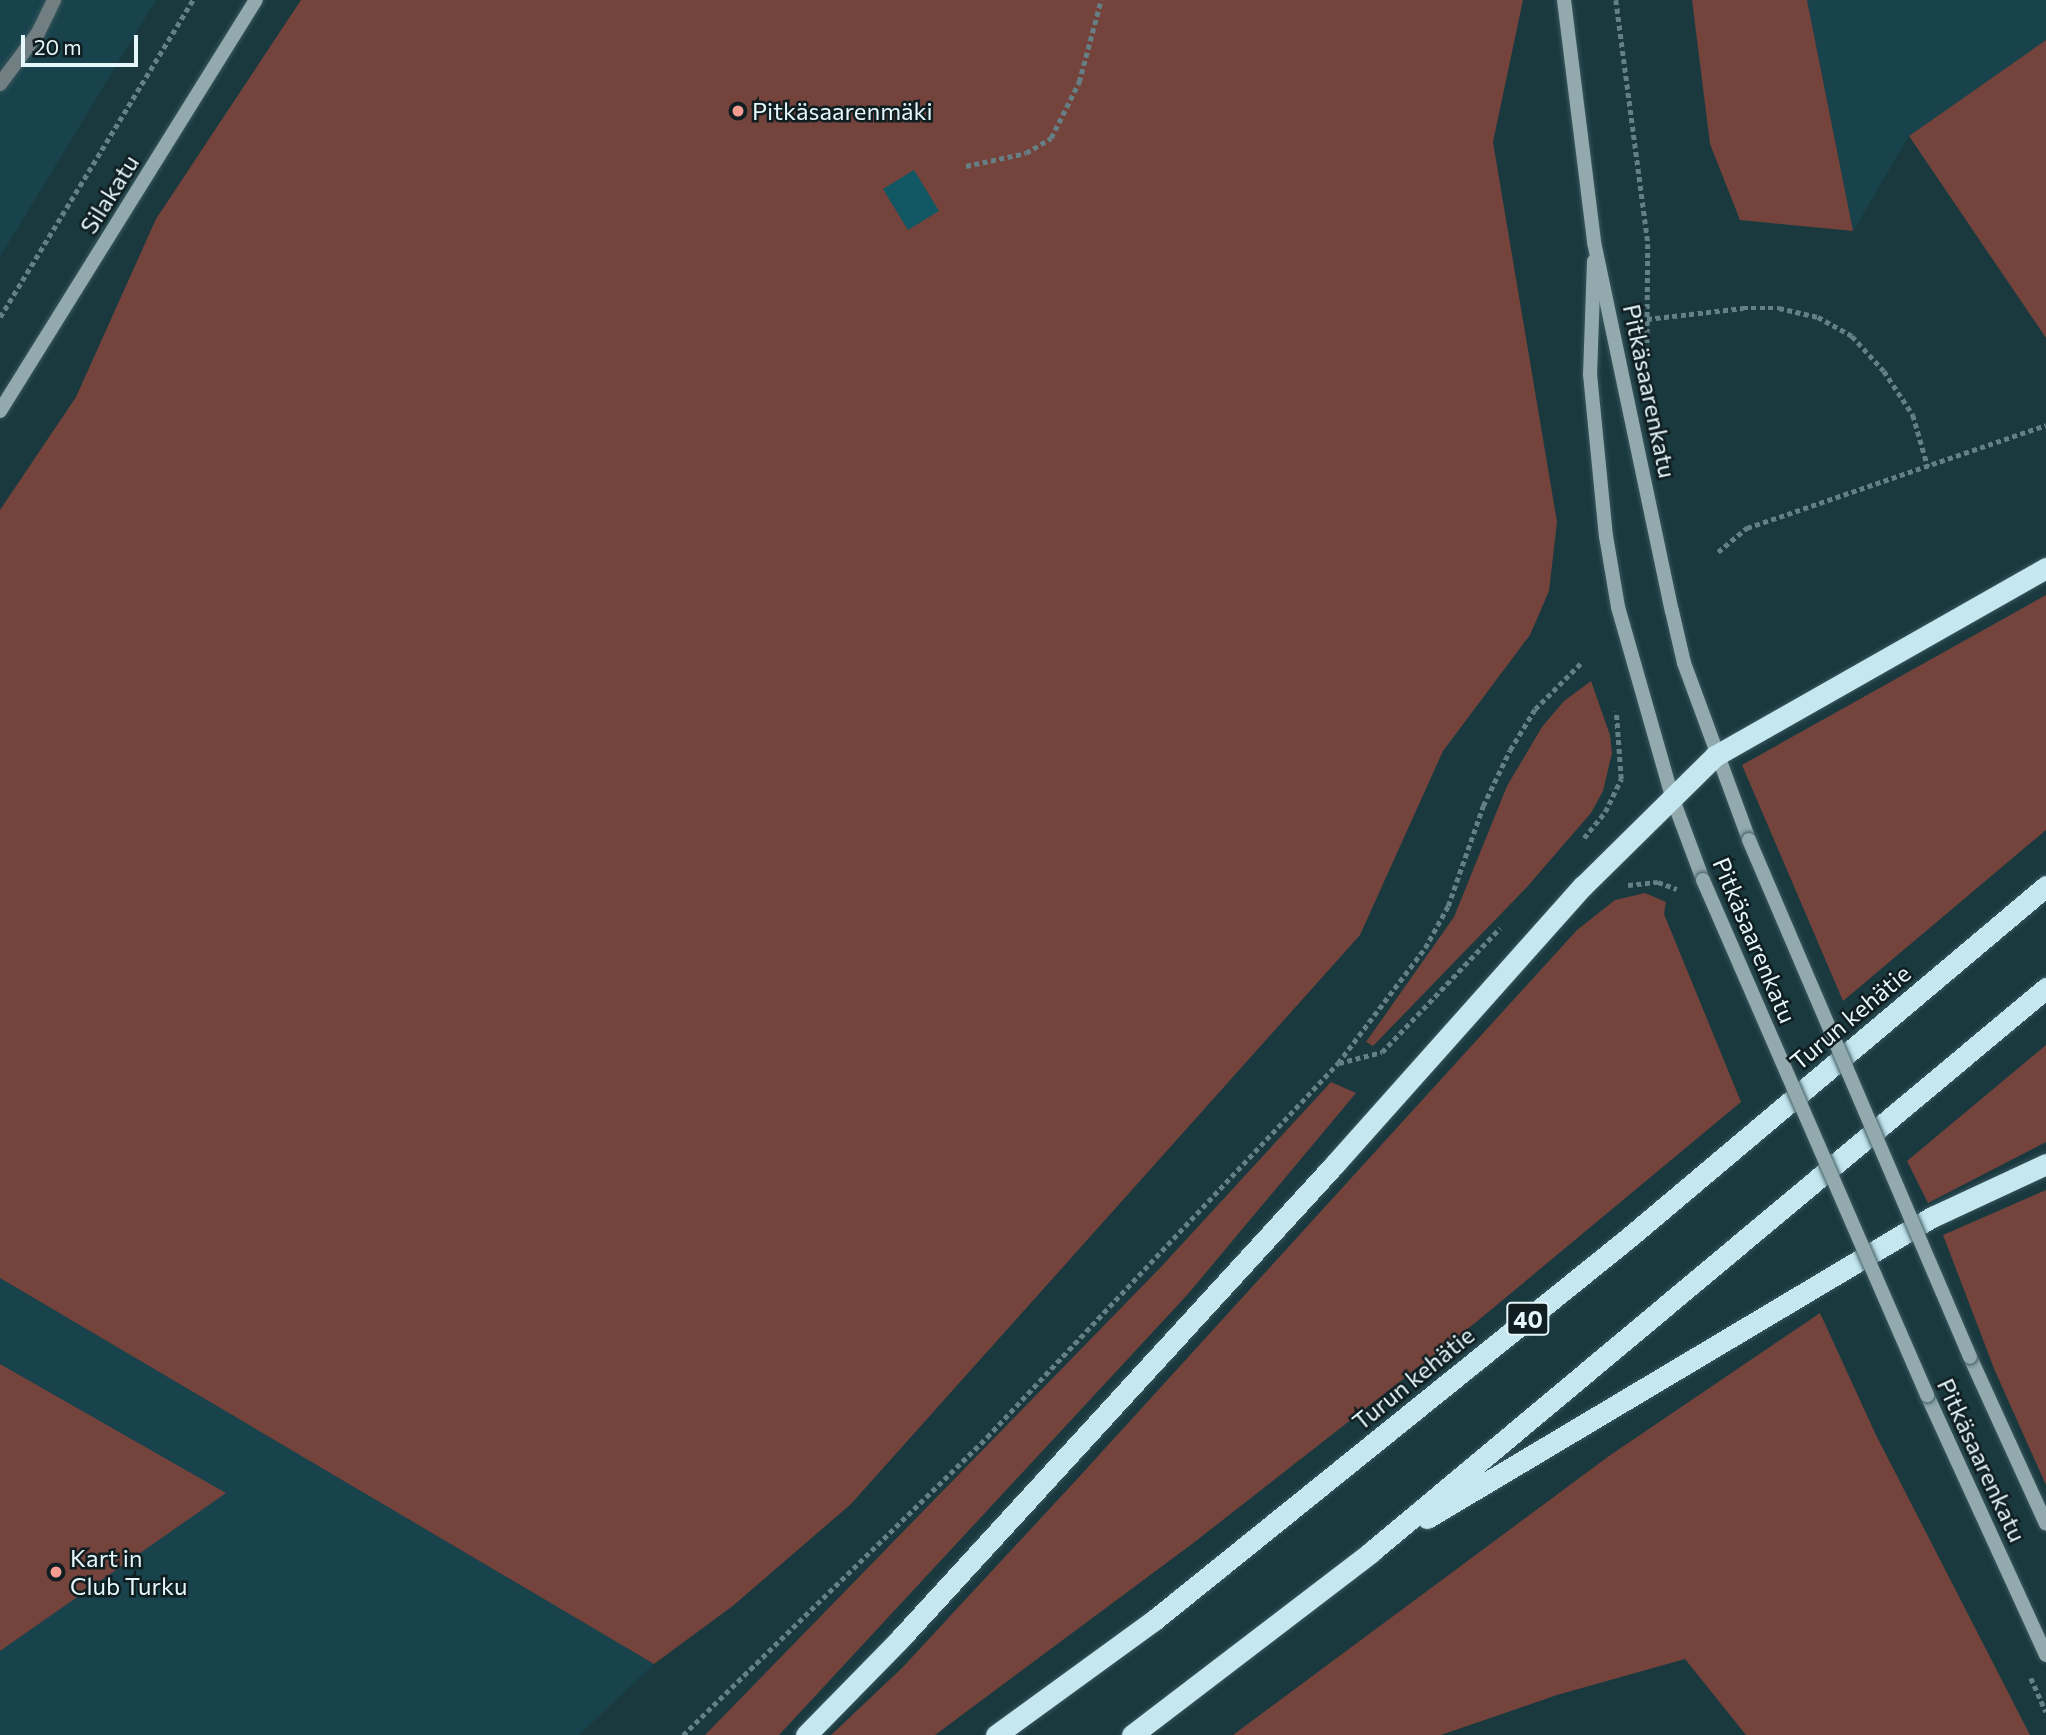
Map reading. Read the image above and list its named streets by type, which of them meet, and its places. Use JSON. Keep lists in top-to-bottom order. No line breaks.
{"streets":{"highway":["Turun kehätie","40"],"street":["Silakatu","Pitkäsaarenkatu"]},"places":["Pitkäsaarenmäki","Kart in Club Turku"],"scale_bar":"20 m"}
